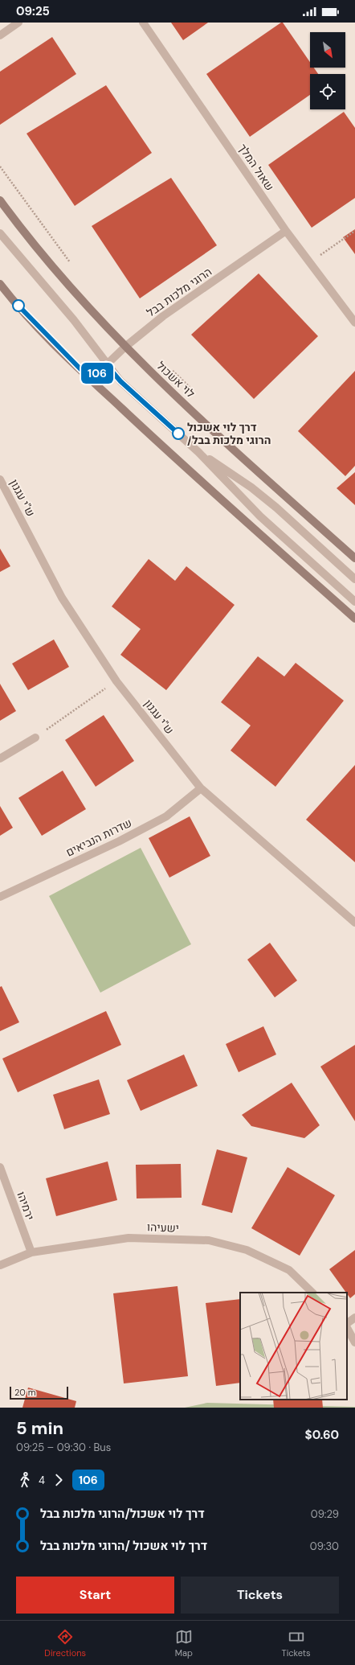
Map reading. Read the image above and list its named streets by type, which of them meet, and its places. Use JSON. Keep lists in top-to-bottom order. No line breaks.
{"streets":{"main road":["לוי אשכול"],"street":["שאול המלך","הרוגי מלכות בבל","ש\"י עגנון","שדרות הנביאים","ירמיהו","ישעיהו"]},"crossings":[["שאול המלך","הרוגי מלכות בבל"],["הרוגי מלכות בבל","לוי אשכול"],["ש\"י עגנון","שדרות הנביאים"],["ירמיהו","ישעיהו"]],"places":["דרך לוי אשכול /הרוגי מלכות בבל"],"lines":["bus line 106"],"scale_bar":"20 m","north":"bottom right","page":{"status":"09:25","on_map":"106","scale":"20 m","heading":["5 min","09:25 – 09:30 · Bus","$0.60"],"legs":["4","106"],"list":[{"name":"דרך לוי אשכול/הרוגי מלכות בבל","value":"09:29"},{"name":"דרך לוי אשכול /הרוגי מלכות בבל","value":"09:30"}],"buttons":["Start","Tickets"],"tabs":["Directions","Map","Tickets"]}}
